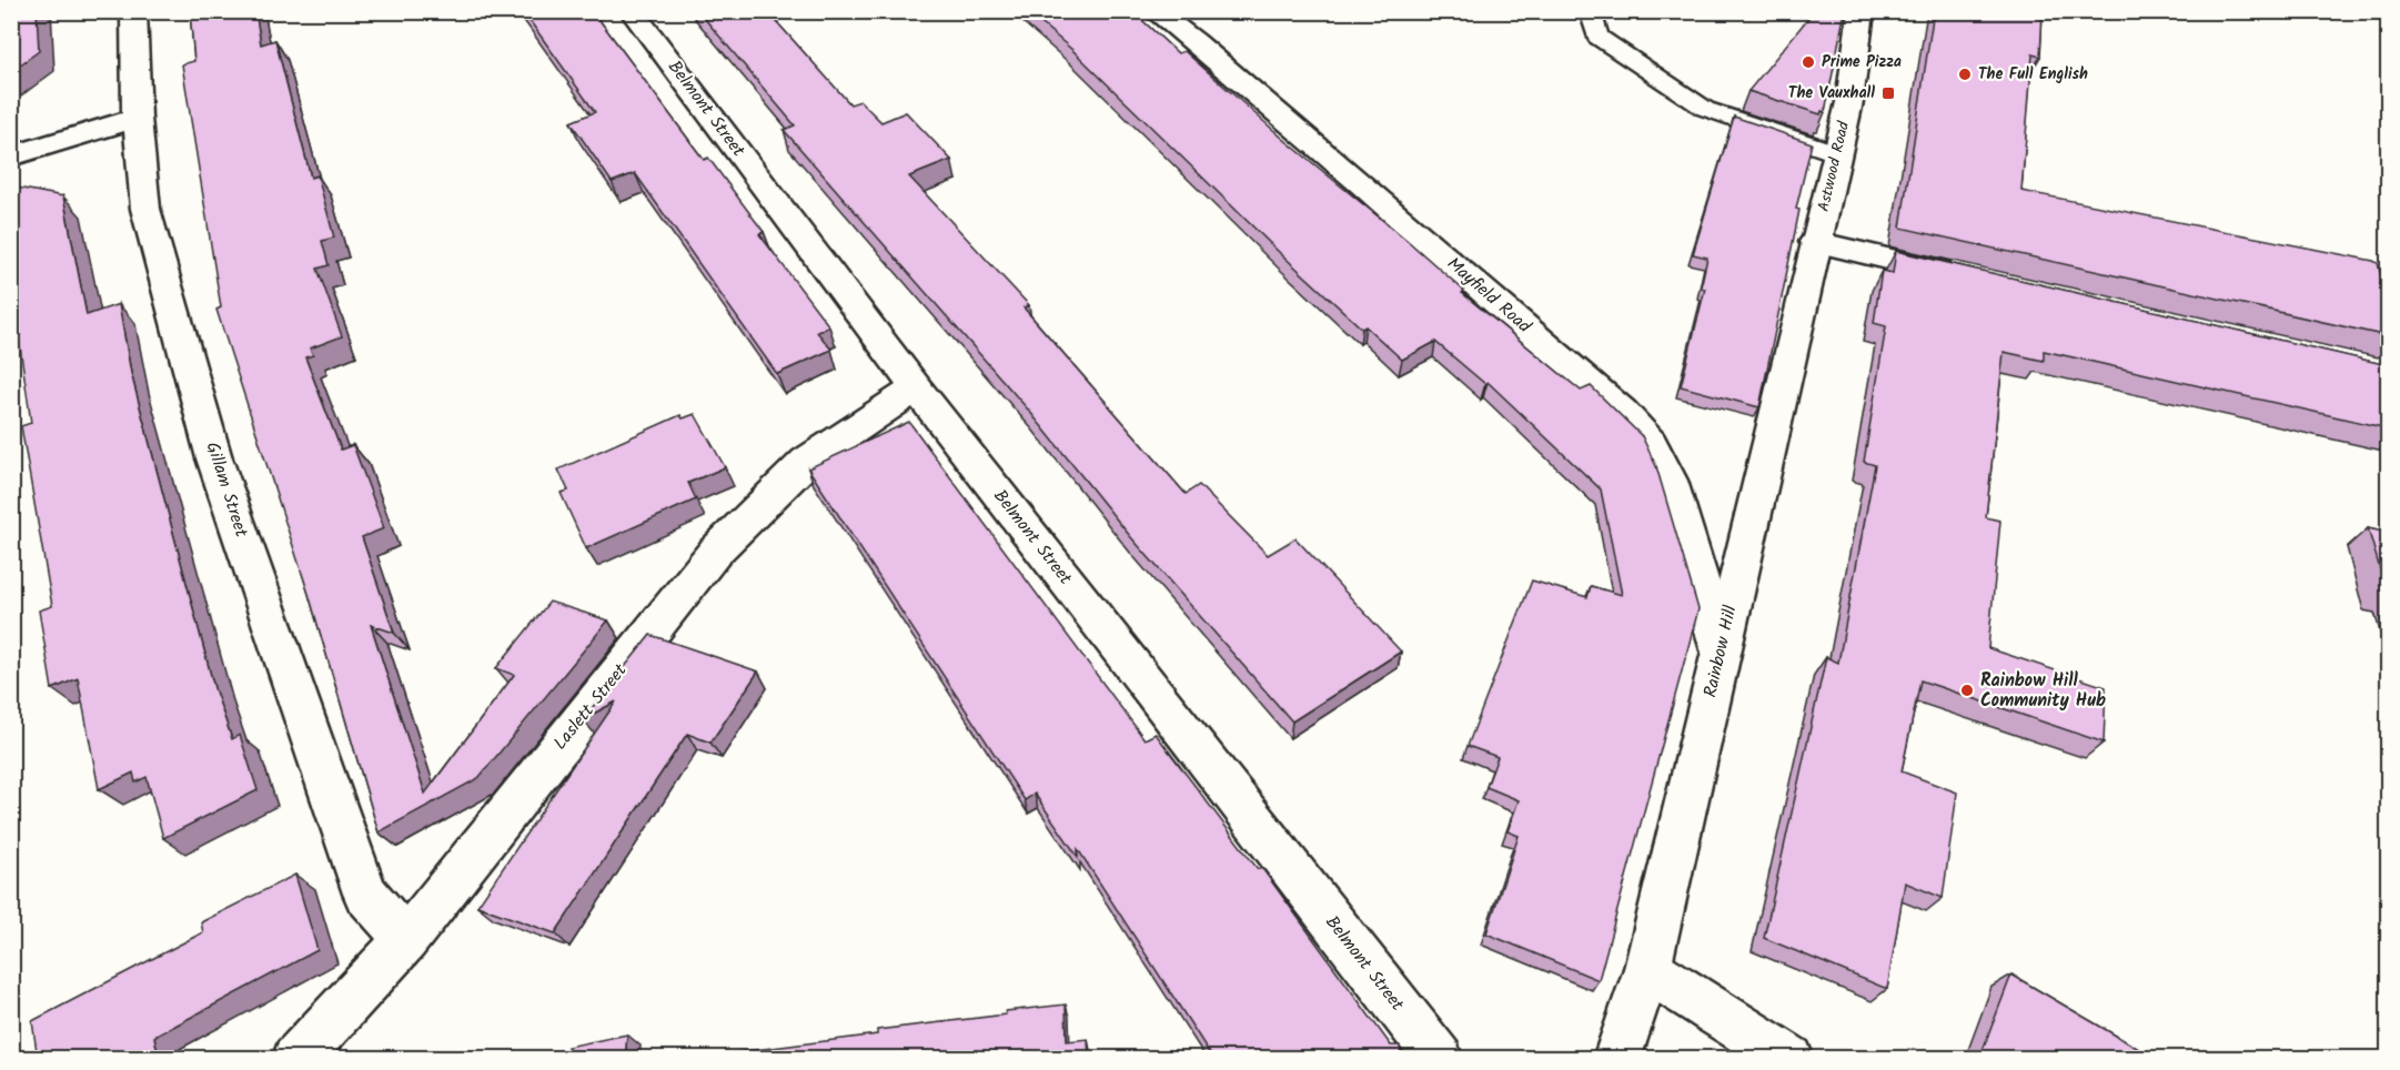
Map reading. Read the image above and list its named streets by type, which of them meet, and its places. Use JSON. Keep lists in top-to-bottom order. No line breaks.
{"streets":{"street":["Belmont Street","Astwood Road","Mayfield Road","Gillam Street","Rainbow Hill","Laslett Street"]},"crossings":[["Belmont Street","Laslett Street"],["Astwood Road","Rainbow Hill"],["Mayfield Road","Rainbow Hill"],["Gillam Street","Laslett Street"]],"places":{"other":["Prime Pizza","The Full English","Rainbow Hill Community Hub"],"transit":["The Vauxhall"]}}
